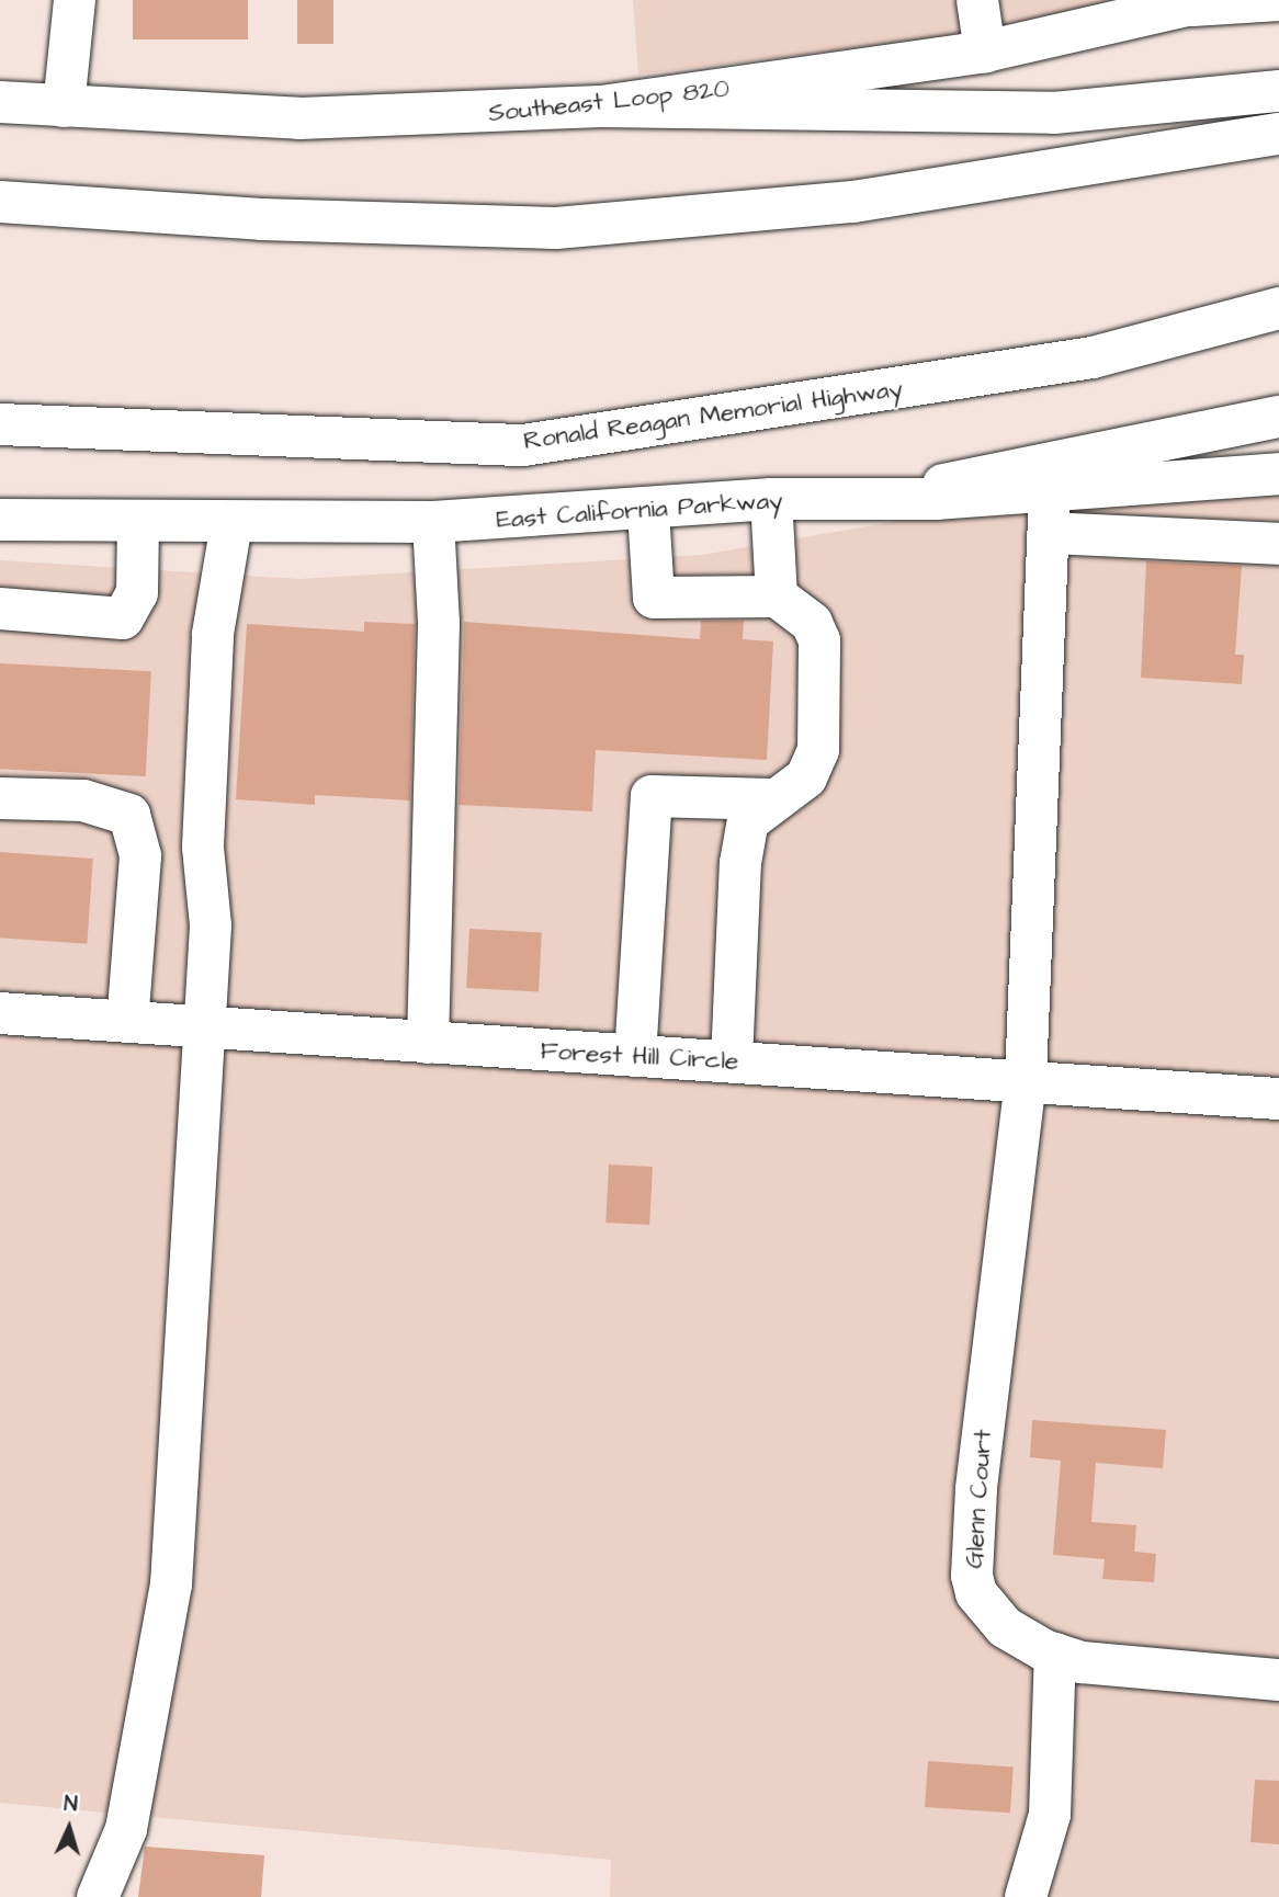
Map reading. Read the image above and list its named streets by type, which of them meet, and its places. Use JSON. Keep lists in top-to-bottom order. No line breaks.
{"streets":{"main road":["Southeast Loop 820","Ronald Reagan Memorial Highway","East California Parkway","Forest Hill Circle","Glenn Court"]},"crossings":[["East California Parkway","Glenn Court"],["Forest Hill Circle","Glenn Court"]],"north":"top"}
